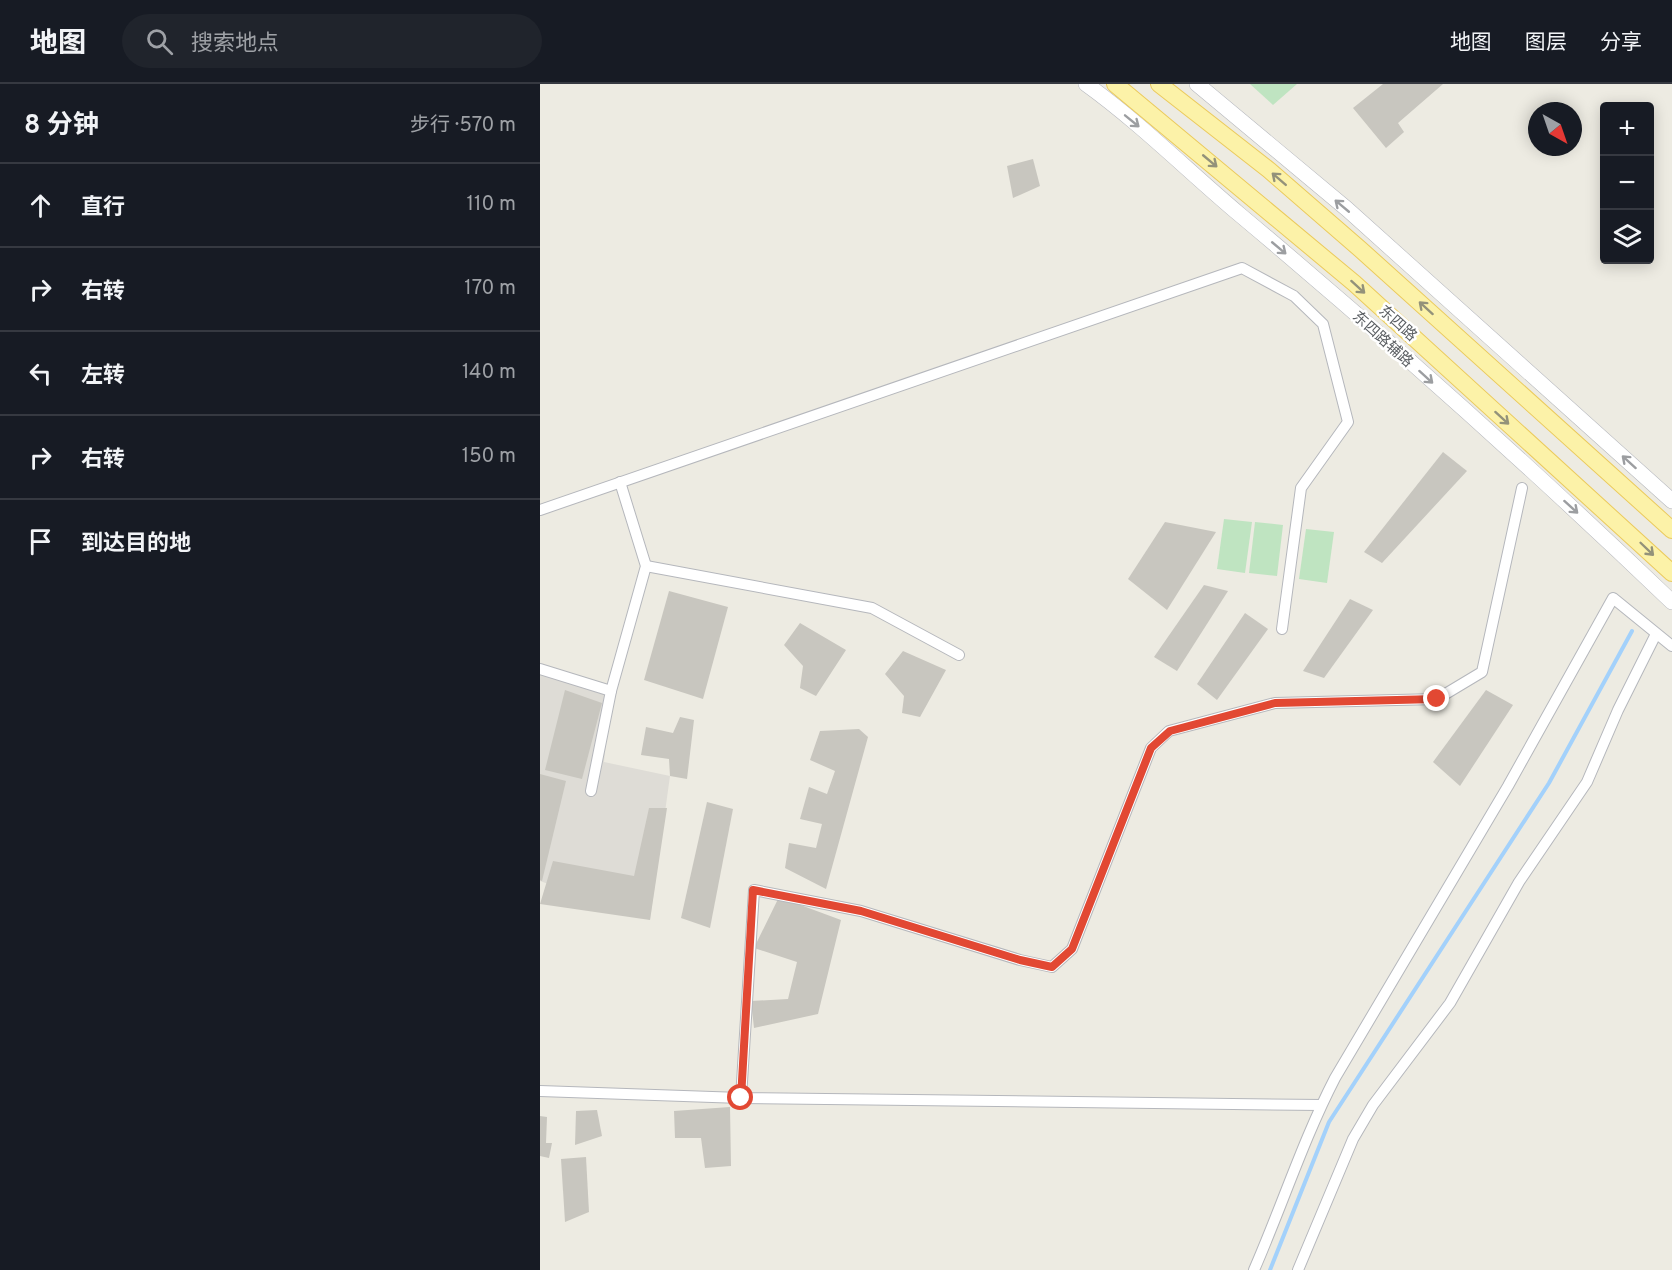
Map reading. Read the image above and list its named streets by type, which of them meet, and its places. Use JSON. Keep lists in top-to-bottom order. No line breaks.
{"streets":{"main road":["东四路","东四路辅路"]},"north":"bottom right","page":{"header":"地图","search":"搜索地点","nav":["地图","图层","分享"],"heading":["8 分钟","步行 · 570 m"],"map_buttons":["+","−"],"list":[["直行","110 m"],["右转","170 m"],["左转","140 m"],["右转","150 m"],"到达目的地"]}}
